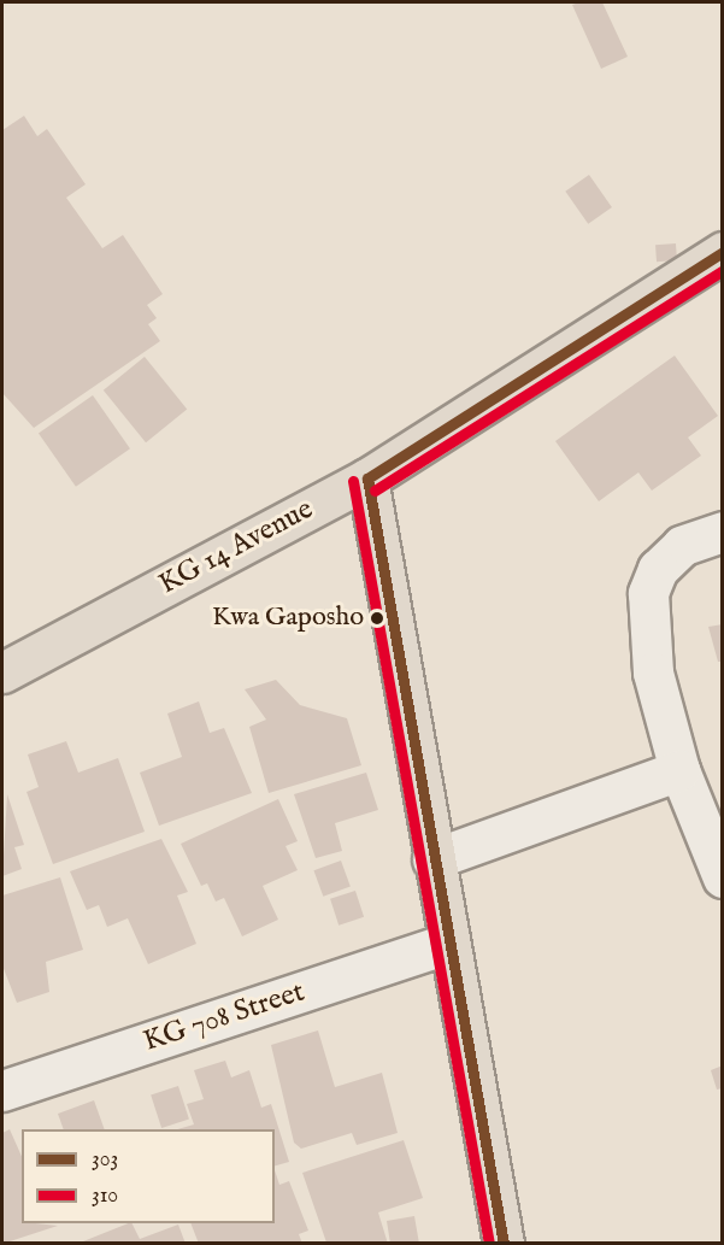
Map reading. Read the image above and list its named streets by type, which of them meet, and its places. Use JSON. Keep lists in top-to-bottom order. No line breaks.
{"streets":{"main road":["KG 14 Avenue"],"street":["KG 708 Street"]},"places":["Kwa Gaposho"],"lines":["transit line 303","transit line 310"],"legend":["303","310"]}
